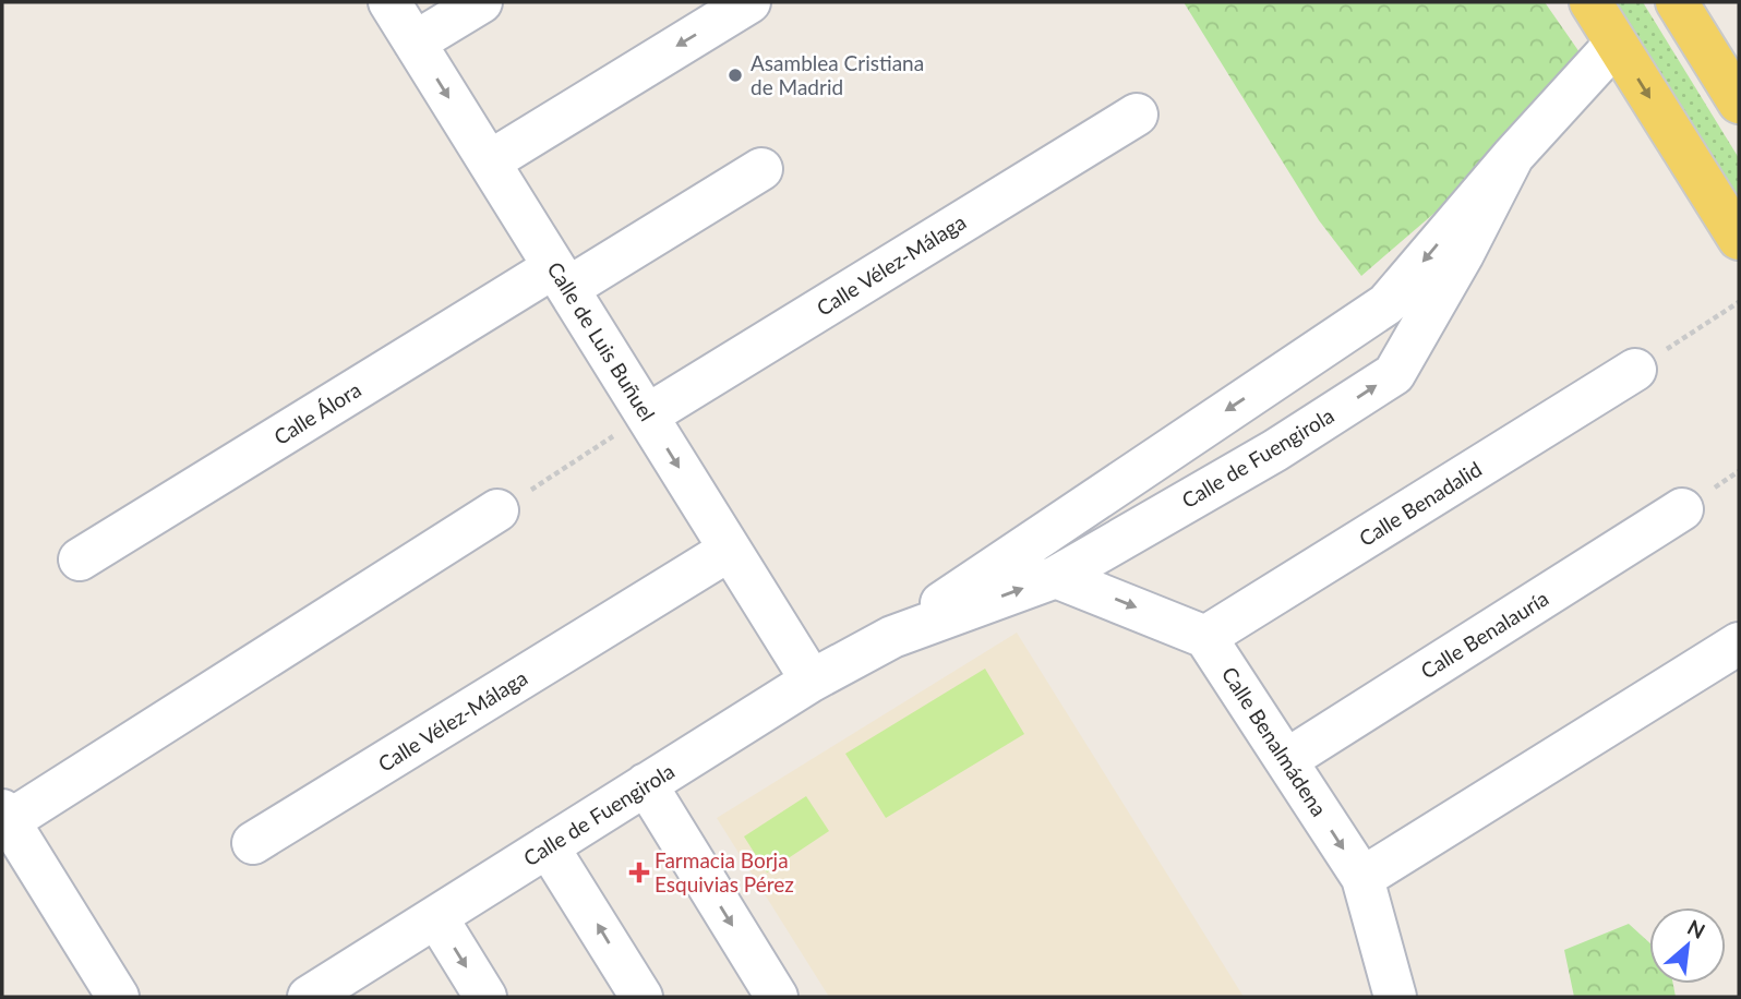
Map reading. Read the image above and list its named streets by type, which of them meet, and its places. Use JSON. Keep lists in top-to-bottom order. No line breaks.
{"streets":{"street":["Calle Vélez-Málaga","Calle de Luis Buñuel","Calle Álora","Calle de Fuengirola","Calle Benadalid","Calle Benalauría","Calle Benalmádena"]},"crossings":[["Calle Vélez-Málaga","Calle de Luis Buñuel"],["Calle de Luis Buñuel","Calle Álora"],["Calle de Luis Buñuel","Calle de Fuengirola"],["Calle Benadalid","Calle Benalmádena"],["Calle Benalauría","Calle Benalmádena"]],"one_way":["Calle de Luis Buñuel"],"places":{"other":["Asamblea Cristiana de Madrid"],"health":["Farmacia Borja Esquivias Pérez"]},"north":"top right"}
